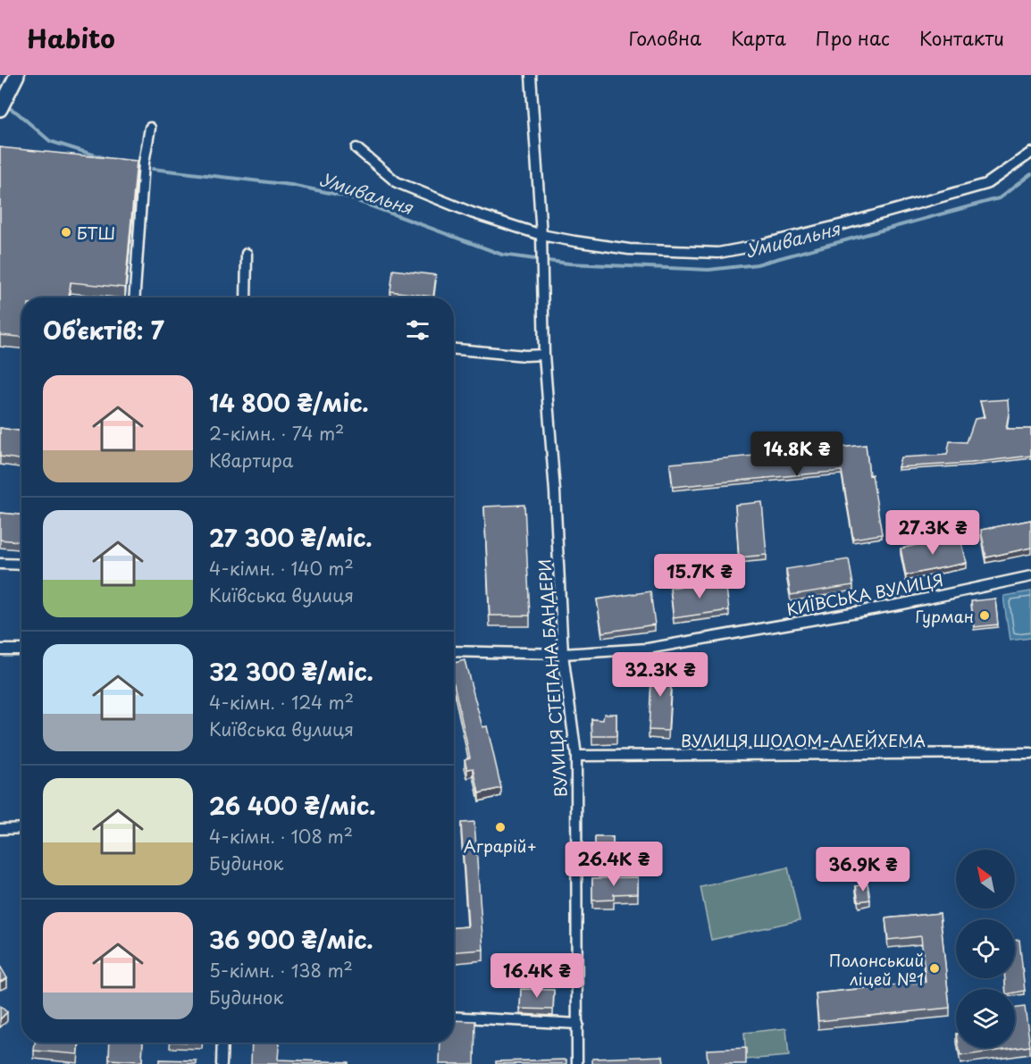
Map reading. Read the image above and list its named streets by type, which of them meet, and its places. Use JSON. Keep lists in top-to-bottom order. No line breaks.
{"streets":{"street":["КИЇВСЬКА ВУЛИЦЯ","ВУЛИЦЯ СТЕПАНА БАНДЕРИ","ВУЛИЦЯ ШОЛОМ-АЛЕЙХЕМА"]},"crossings":[["КИЇВСЬКА ВУЛИЦЯ","ВУЛИЦЯ СТЕПАНА БАНДЕРИ"],["ВУЛИЦЯ СТЕПАНА БАНДЕРИ","ВУЛИЦЯ ШОЛОМ-АЛЕЙХЕМА"]],"water":["Умивальня"],"places":["БТШ","Гурман","Аграрій+","Полонський ліцей №1"],"north":"top left","page":{"header":"Habito","nav":["Головна","Карта","Про нас","Контакти"],"heading":"Об’єктів: 7","list":[{"name":"14 800 ₴/міс.","note":"2-кімн. · 74 m² · Квартира"},{"name":"27 300 ₴/міс.","note":"4-кімн. · 140 m² · Київська вулиця"},{"name":"32 300 ₴/міс.","note":"4-кімн. · 124 m² · Київська вулиця"},{"name":"26 400 ₴/міс.","note":"4-кімн. · 108 m² · Будинок"},{"name":"36 900 ₴/міс.","note":"5-кімн. · 138 m² · Будинок"}],"price":["14.8K ₴","27.3K ₴","15.7K ₴","32.3K ₴","26.4K ₴","36.9K ₴","16.4K ₴"]}}
